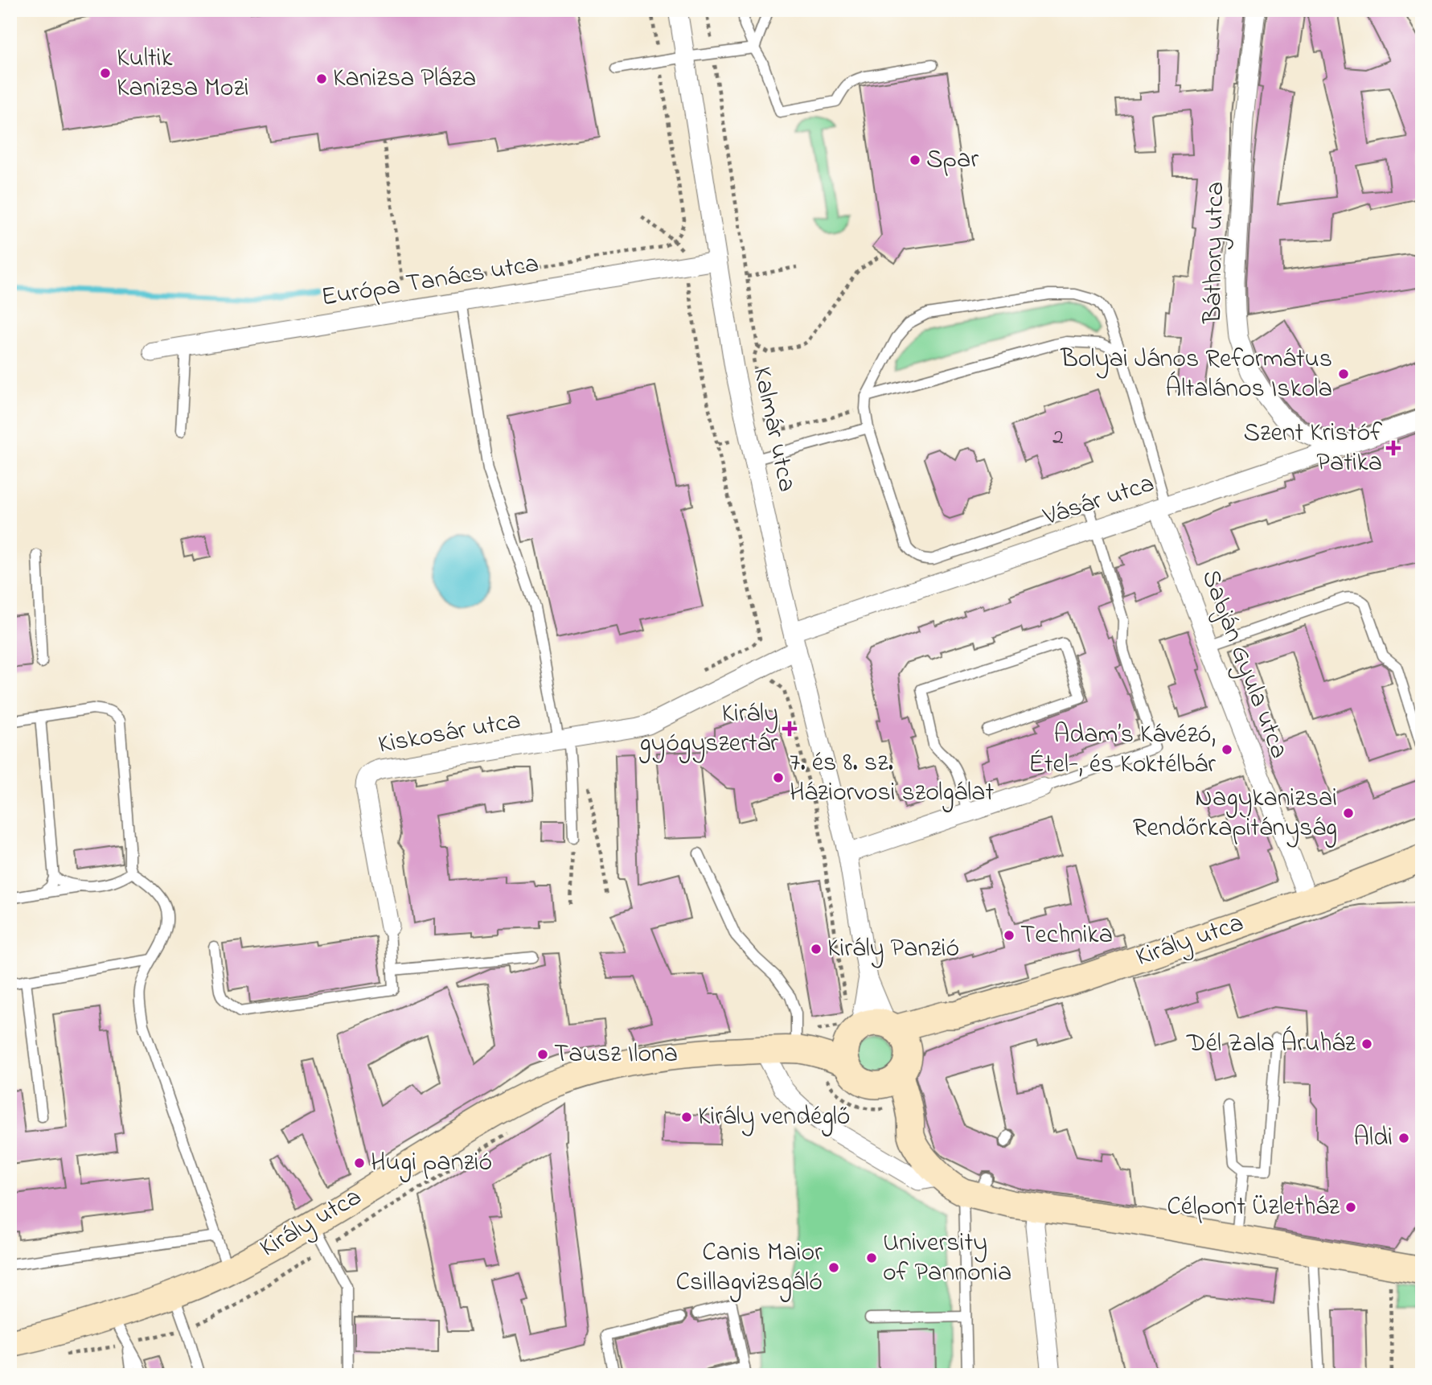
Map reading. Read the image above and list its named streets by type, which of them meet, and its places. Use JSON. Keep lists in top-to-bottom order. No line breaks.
{"streets":{"main road":["Király utca"],"street":["Báthory utca","Európa Tanács utca","Kalmár utca","Vásár utca","Sabján Gyula utca","Kiskosár utca"]},"crossings":[["Báthory utca","Vásár utca"],["Európa Tanács utca","Kalmár utca"],["Kalmár utca","Vásár utca"],["Kalmár utca","Király utca"],["Vásár utca","Sabján Gyula utca"],["Sabján Gyula utca","Király utca"]],"places":{"other":["Kultik Kanizsa Mozi","Kanizsa Pláza","Spar","Bolyai János Református Általános Iskola","Adam’s Kávézó, Étel-, és Koktélbár","7. és 8. sz. Háziorvosi szolgálat","Nagykanizsai Rendőrkapitányság","Technika","Király Panzió","Dél Zala Áruház","Tausz Ilona","Király vendéglő","Aldi","Hugi panzió","Célpont Üzletház","University of Pannonia","Canis Maior Csillagvizsgáló"],"health":["Szent Kristóf Patika","Király gyógyszertár"]},"house_numbers":["2"]}
